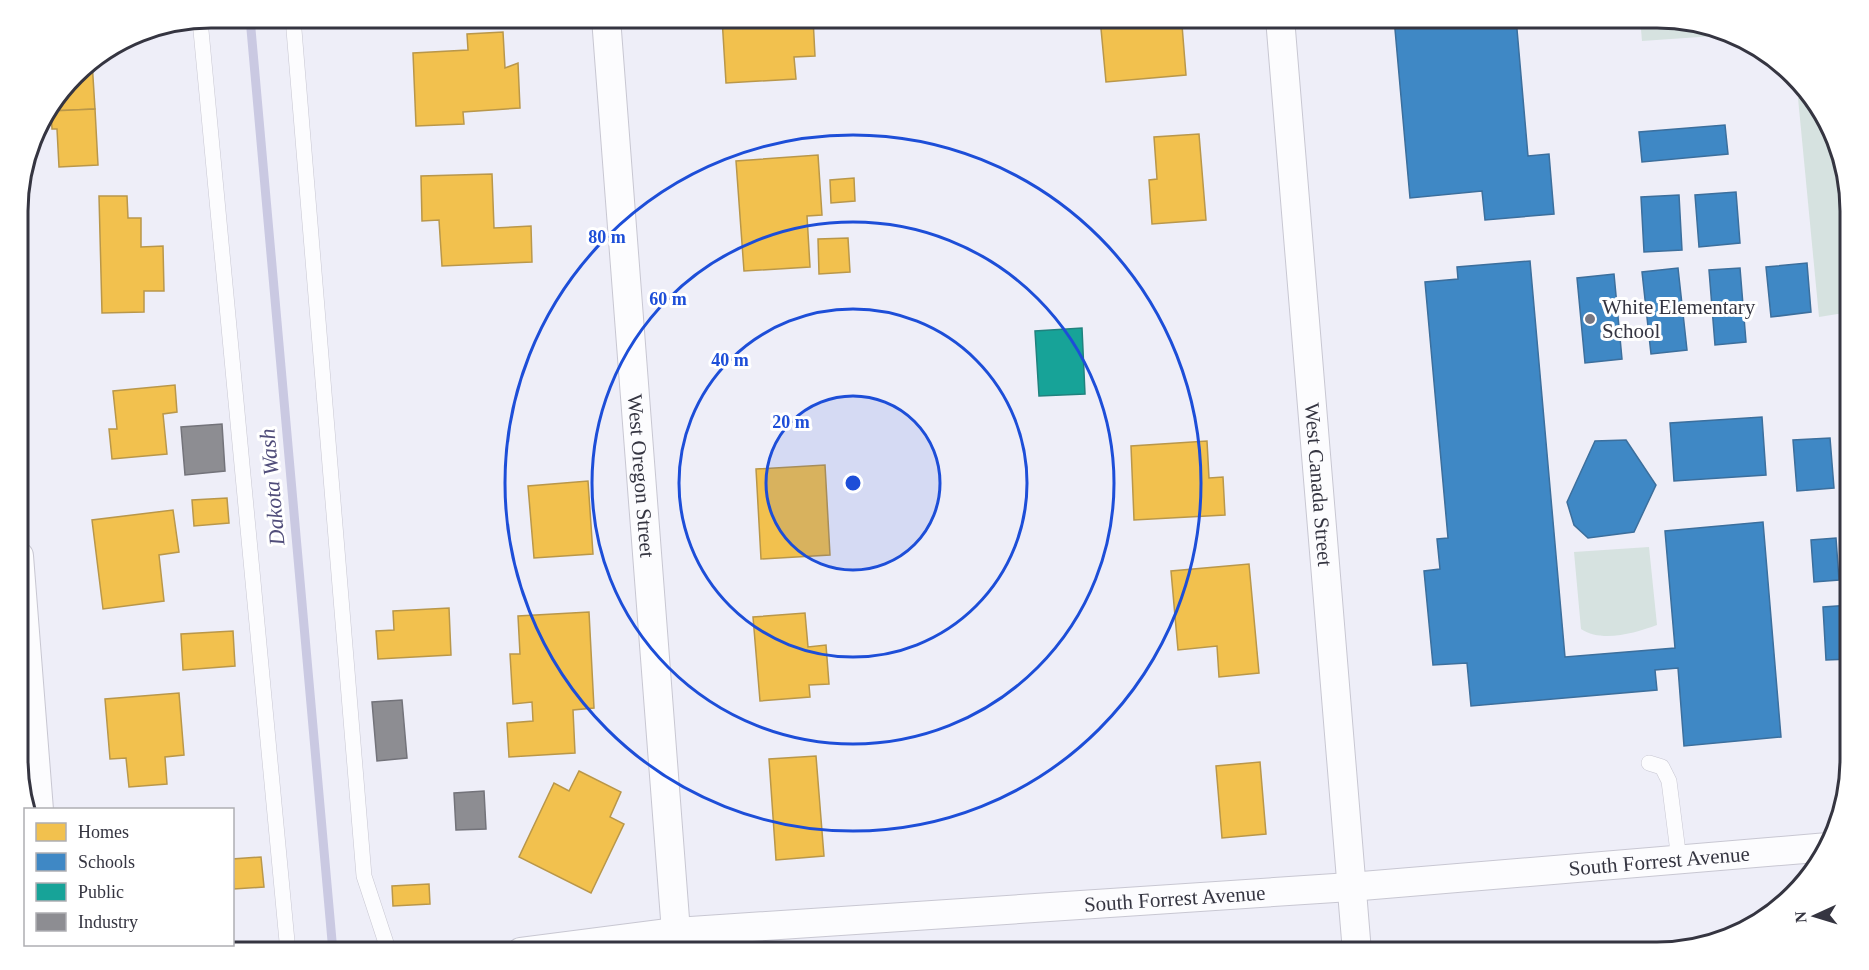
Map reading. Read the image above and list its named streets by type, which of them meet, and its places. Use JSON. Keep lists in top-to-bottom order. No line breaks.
{"streets":{"street":["West Oregon Street","West Canada Street","South Forrest Avenue"]},"crossings":[["West Oregon Street","South Forrest Avenue"],["West Canada Street","South Forrest Avenue"]],"water":["Dakota Wash"],"places":["White Elementary School"],"legend":["Homes","Schools","Public","Industry"],"north":"left","rings":["80 m","60 m","40 m","20 m"]}
